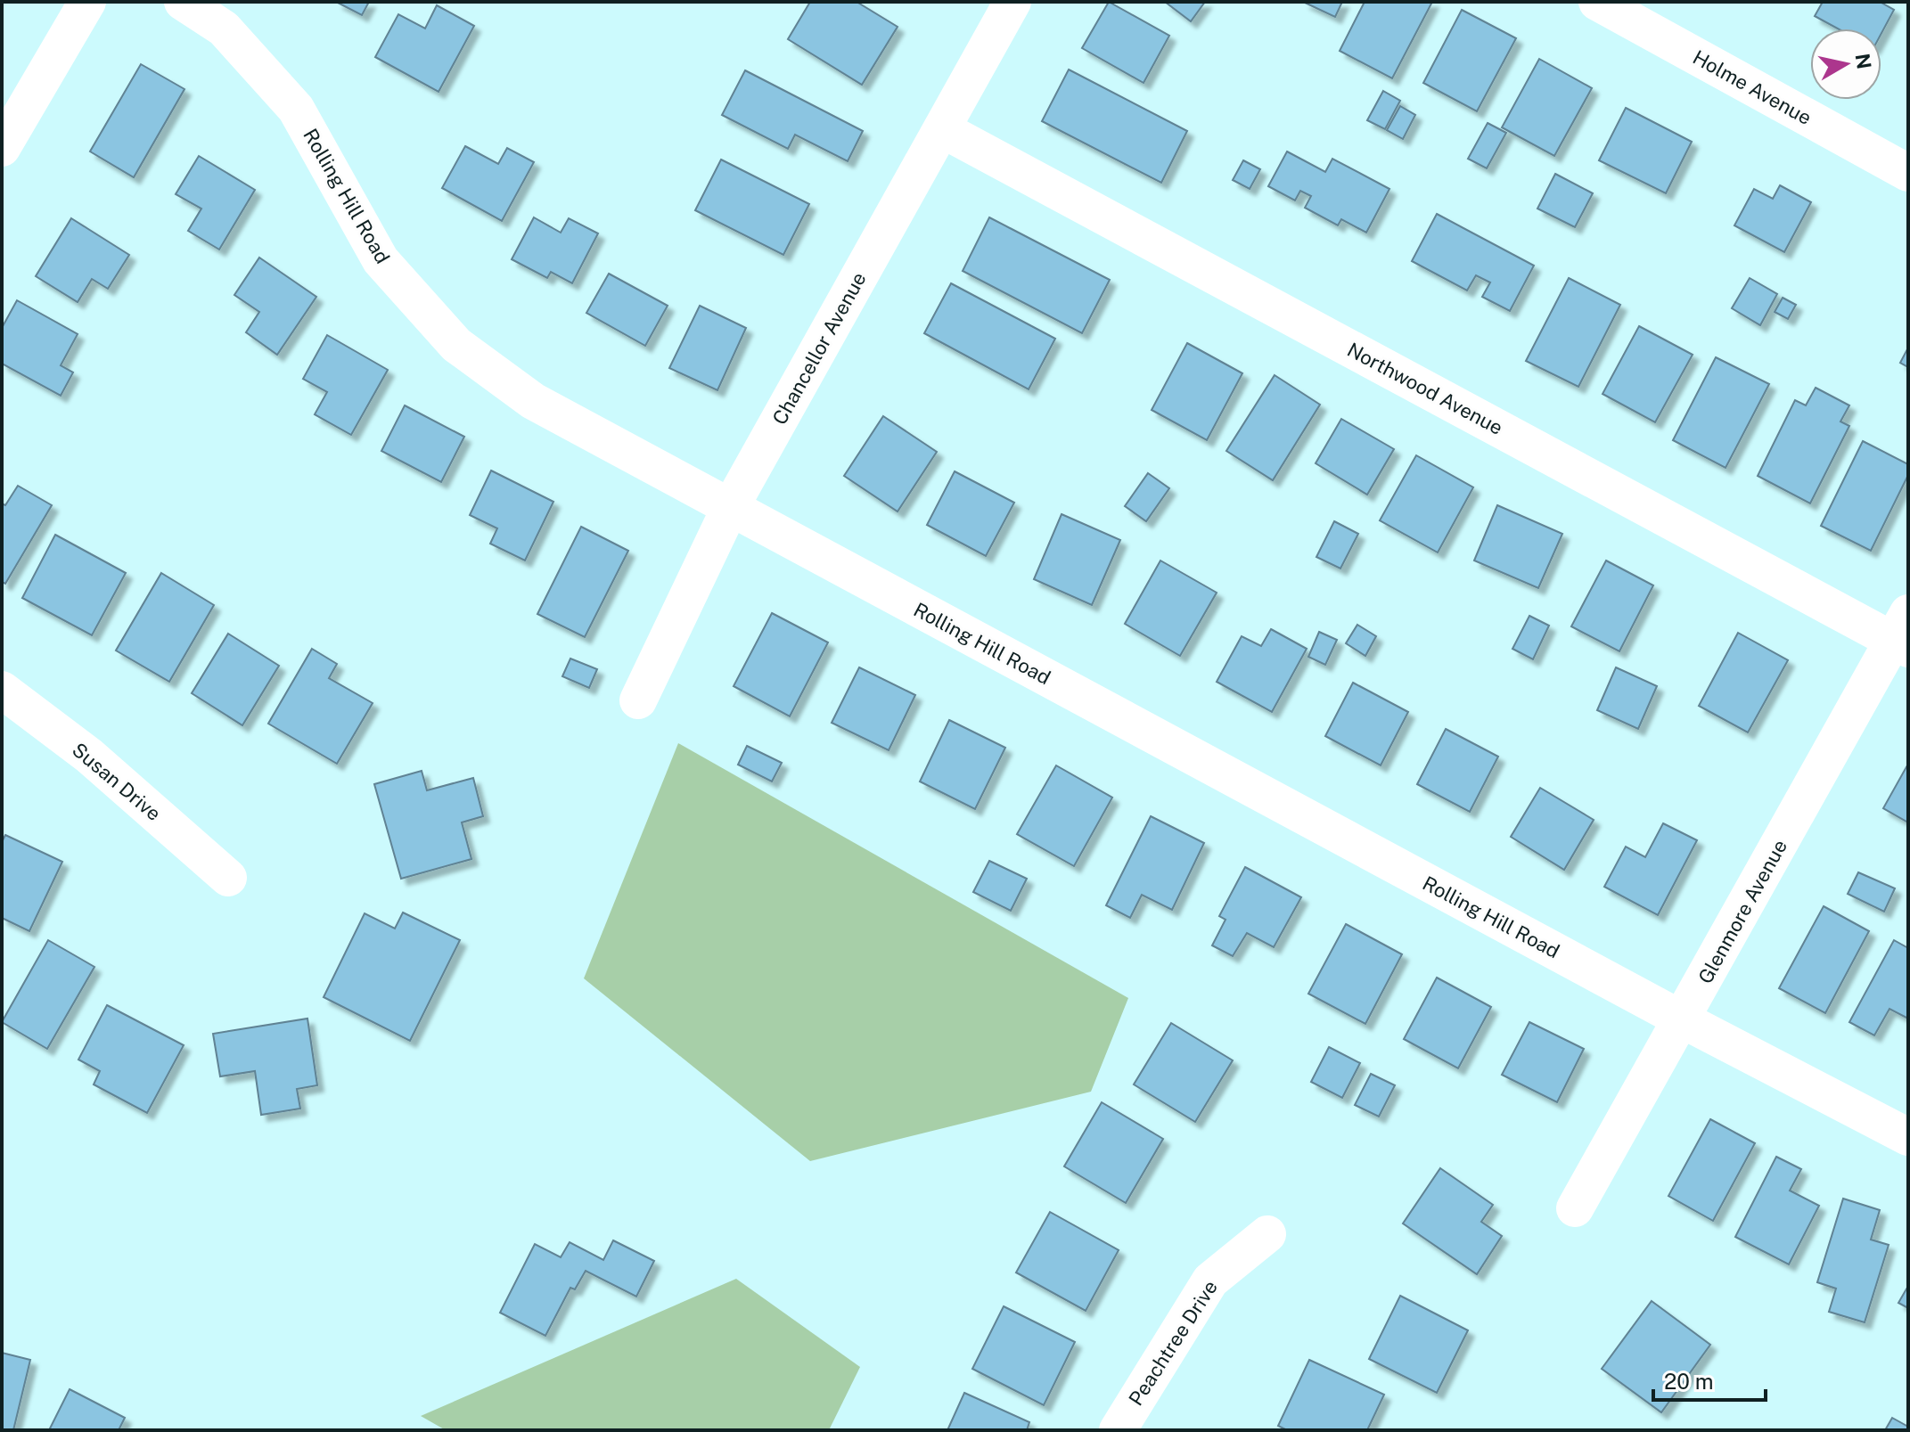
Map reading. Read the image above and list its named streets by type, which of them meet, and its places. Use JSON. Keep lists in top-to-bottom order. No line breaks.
{"streets":{"street":["Holme Avenue","Rolling Hill Road","Chancellor Avenue","Northwood Avenue","Susan Drive","Glenmore Avenue","Peachtree Drive"]},"crossings":[["Rolling Hill Road","Chancellor Avenue"],["Rolling Hill Road","Glenmore Avenue"],["Chancellor Avenue","Northwood Avenue"],["Northwood Avenue","Glenmore Avenue"]],"scale_bar":"20 m","north":"right"}
